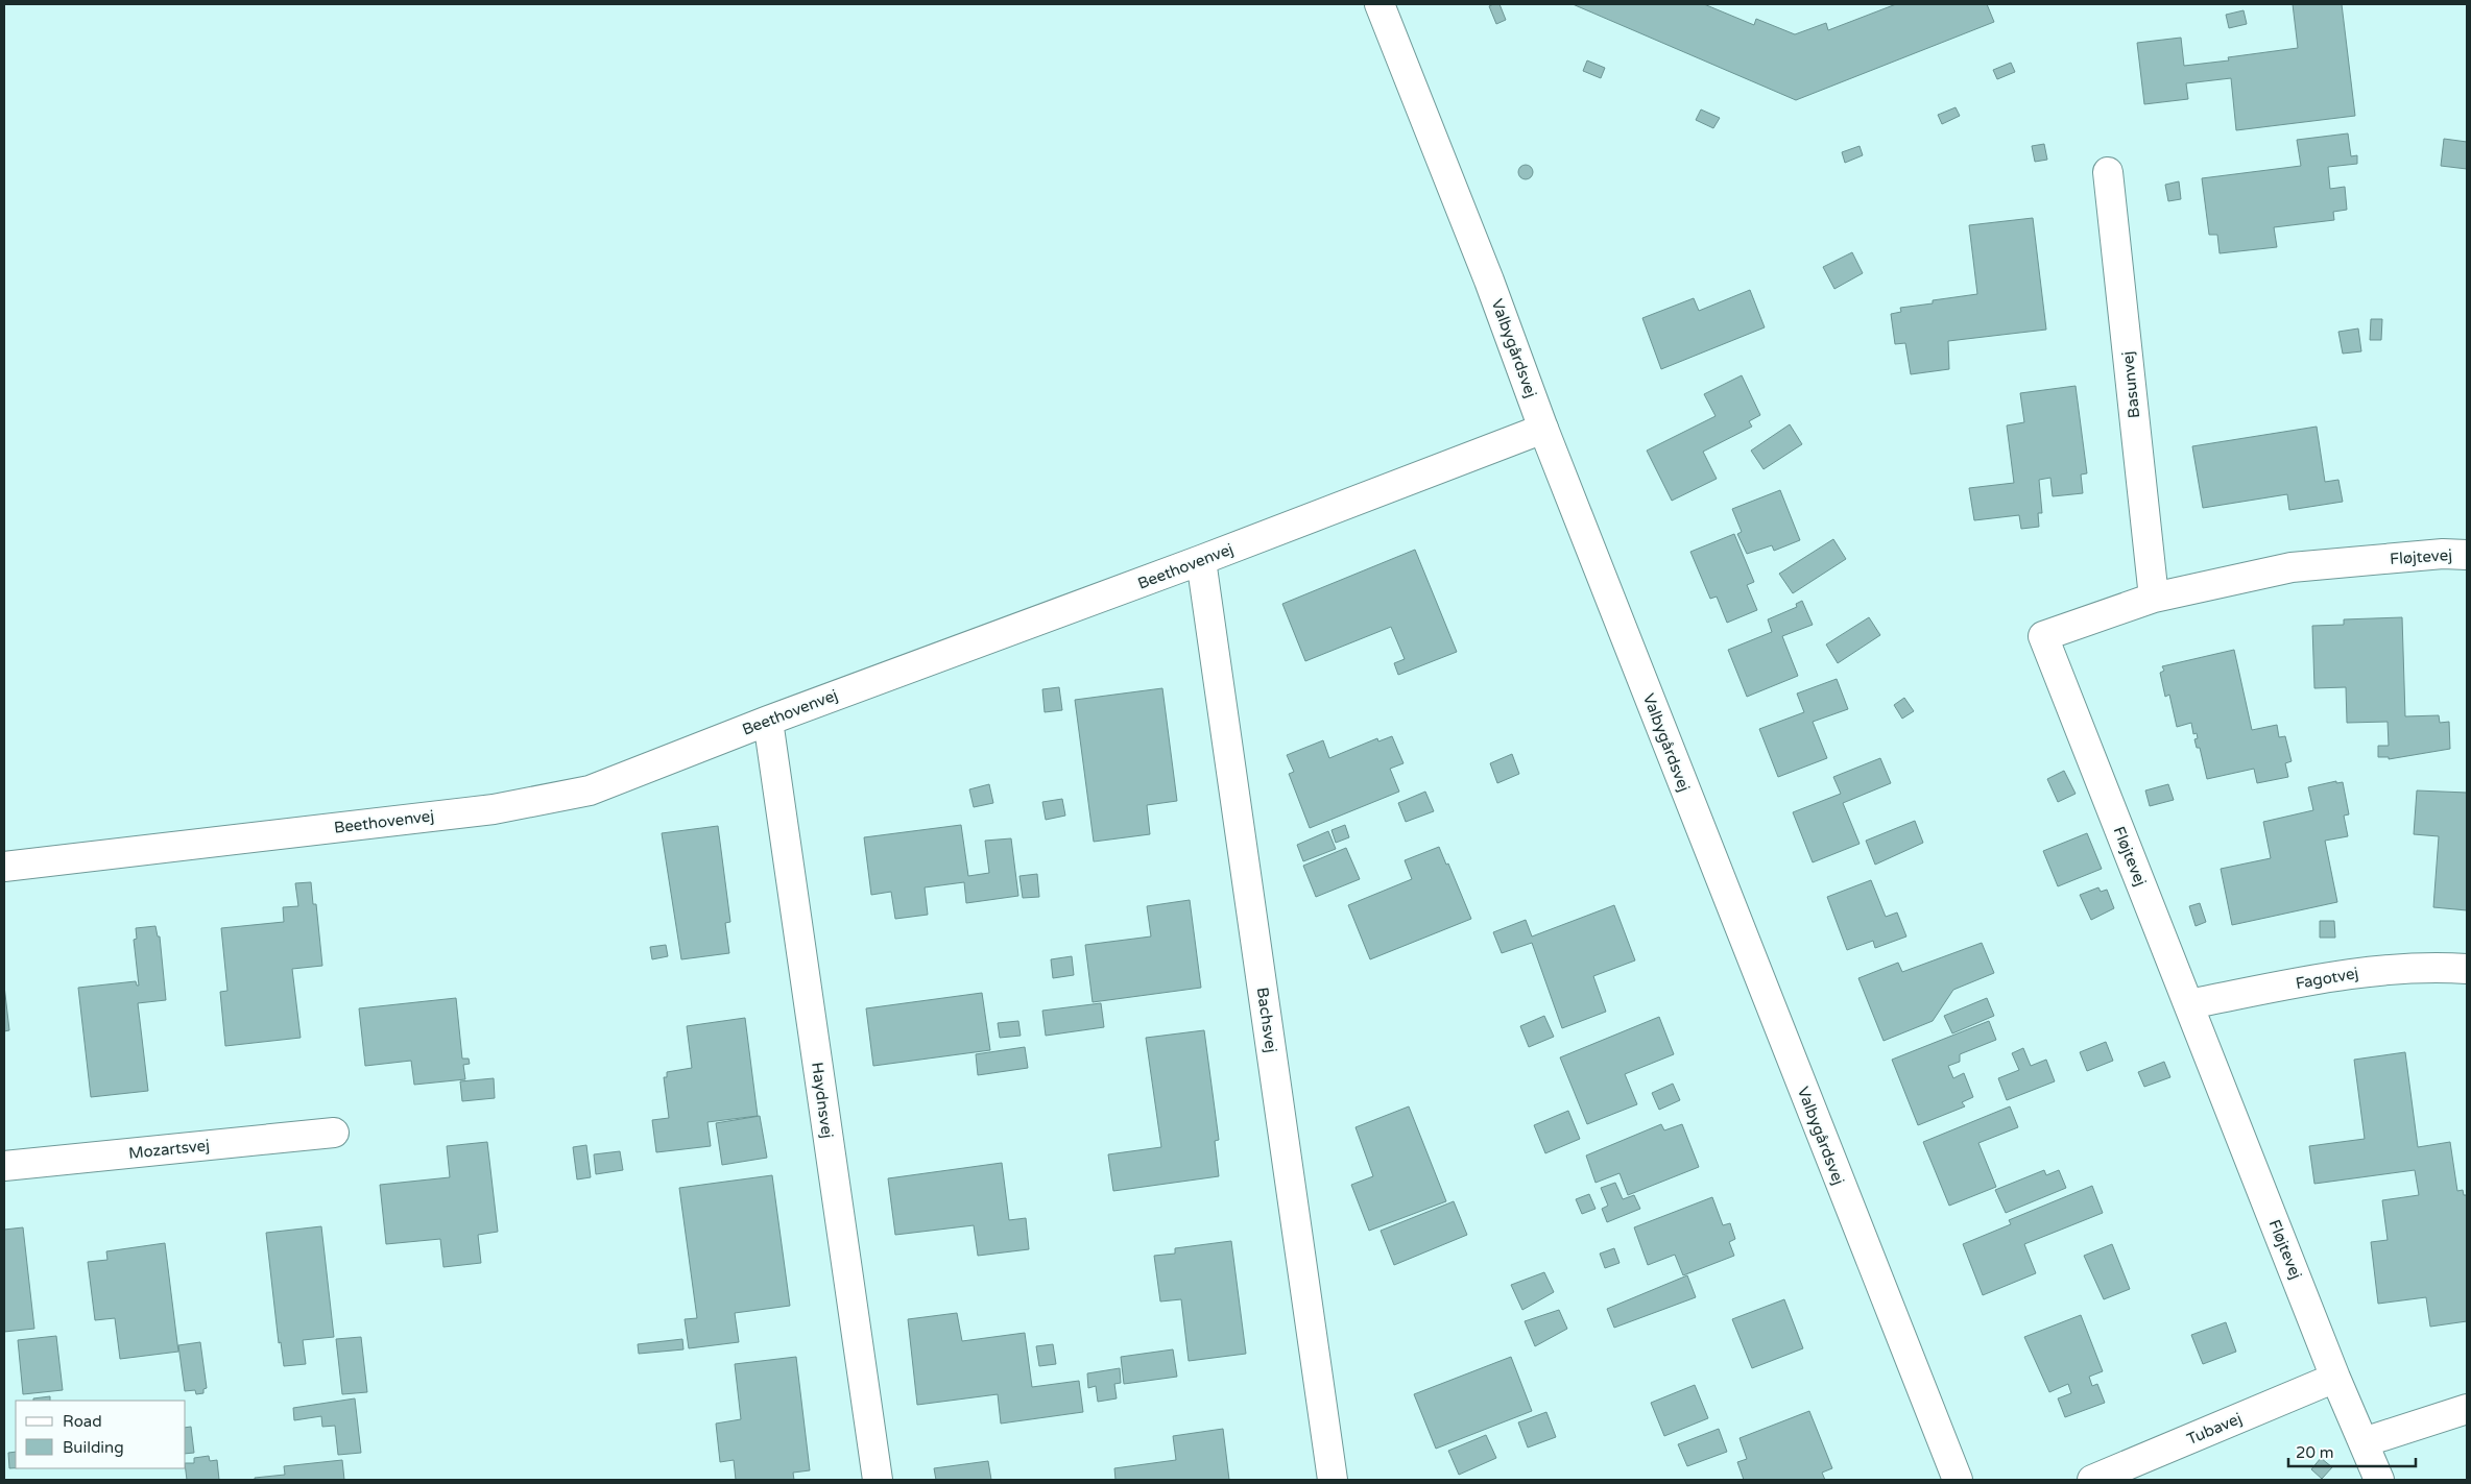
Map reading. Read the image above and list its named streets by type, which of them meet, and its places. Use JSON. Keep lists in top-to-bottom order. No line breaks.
{"streets":{"street":["Valbygårdsvej","Basunvej","Fløjtevej","Beethovenvej","Fagotvej","Bachsvej","Haydnsvej","Mozartsvej","Tubavej"]},"crossings":[["Valbygårdsvej","Beethovenvej"],["Basunvej","Fløjtevej"],["Fløjtevej","Fagotvej"],["Fløjtevej","Tubavej"],["Beethovenvej","Bachsvej"],["Beethovenvej","Haydnsvej"]],"legend":["Road","Building"],"scale_bar":"20 m"}
